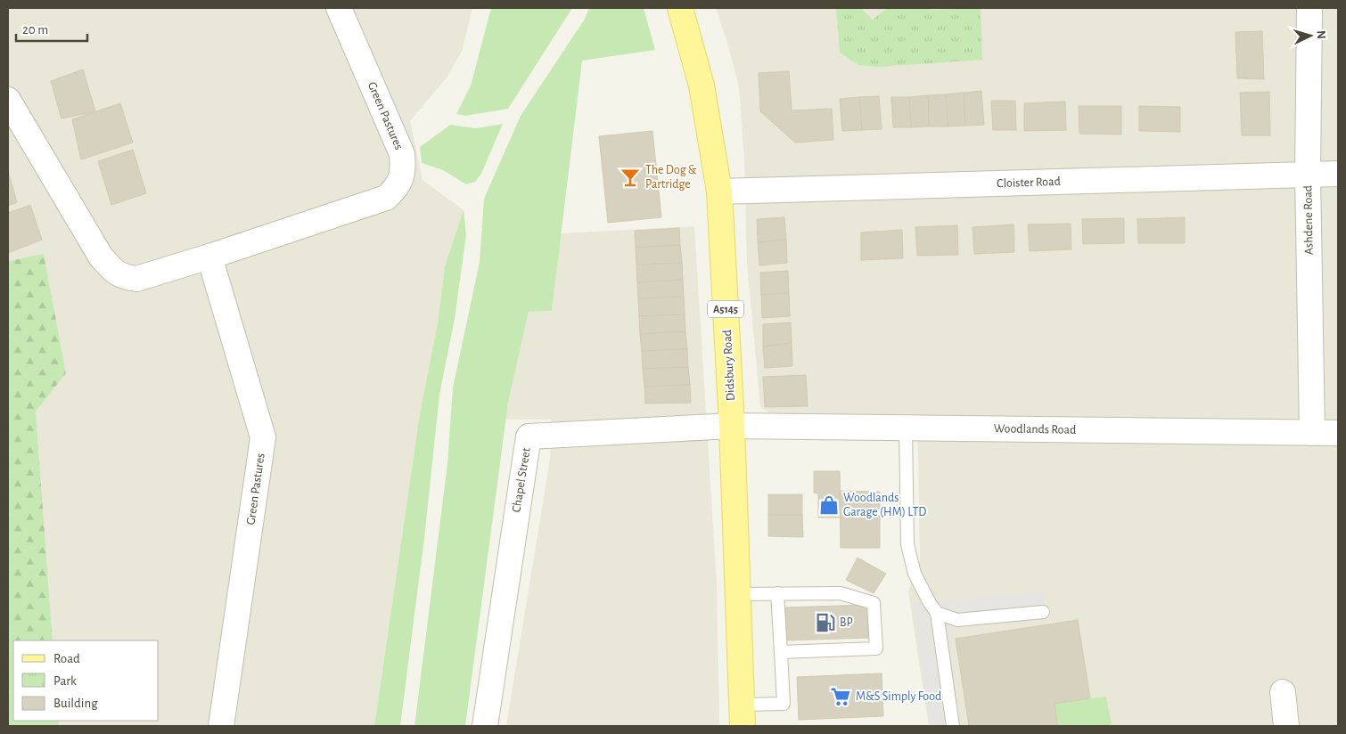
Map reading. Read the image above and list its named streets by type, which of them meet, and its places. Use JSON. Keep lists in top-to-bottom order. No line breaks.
{"streets":{"main road":["A5145","Didsbury Road"],"street":["Green Pastures","Cloister Road","Ashdene Road","Woodlands Road","Chapel Street"]},"crossings":[["Cloister Road","Ashdene Road"],["Cloister Road","Didsbury Road"],["Ashdene Road","Woodlands Road"],["Didsbury Road","Woodlands Road"],["Didsbury Road","Chapel Street"],["Woodlands Road","Chapel Street"]],"places":{"bar":["The Dog & Partridge"],"shop":["Woodlands Garage (HM) LTD"],"fuel station":["BP"],"supermarket":["M&S Simply Food"]},"legend":["Road","Park","Building"],"scale_bar":"20 m","north":"right"}
